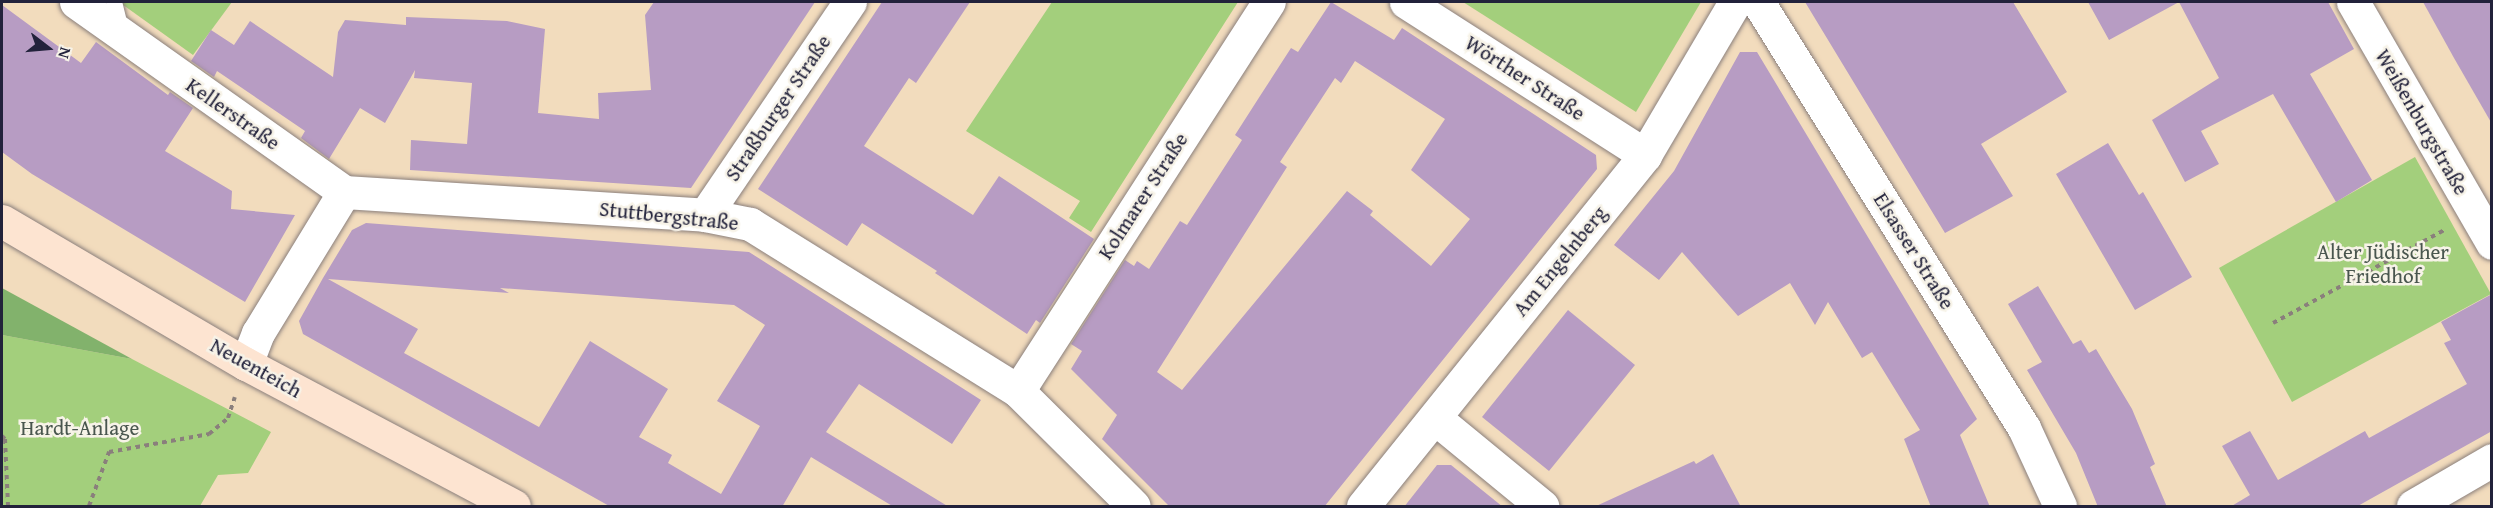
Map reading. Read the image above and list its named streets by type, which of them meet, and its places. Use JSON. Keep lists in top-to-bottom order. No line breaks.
{"streets":{"street":["Wörther Straße","Straßburger Straße","Kellerstraße","Weißenburgstraße","Kolmarer Straße","Stuttbergstraße","Elsasser Straße","Am Engelnberg","Neuenteich"]},"crossings":[["Wörther Straße","Am Engelnberg"],["Straßburger Straße","Stuttbergstraße"],["Kellerstraße","Stuttbergstraße"],["Kolmarer Straße","Stuttbergstraße"]],"parks":["Alter Jüdischer Friedhof","Hardt-Anlage"],"north":"right"}
